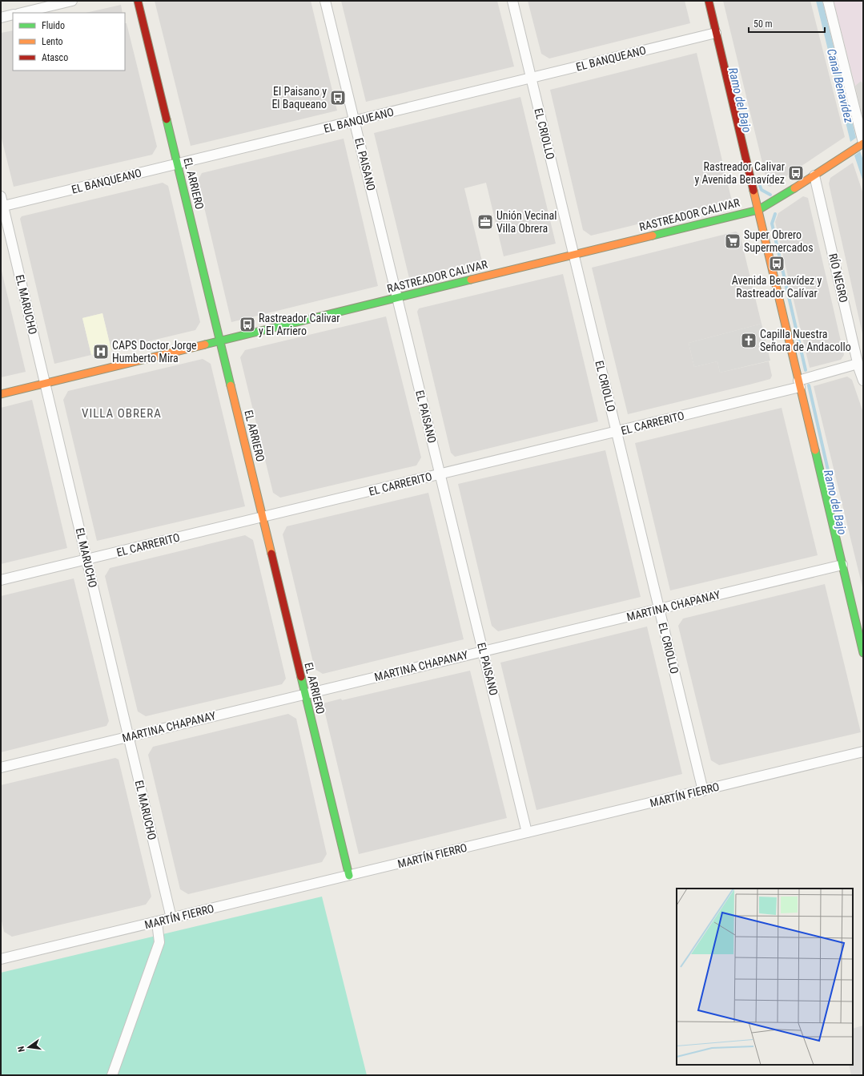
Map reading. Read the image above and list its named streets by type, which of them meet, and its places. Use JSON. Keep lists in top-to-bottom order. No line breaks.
{"streets":{"main road":["EL ARRIERO","RASTREADOR CALIVAR"],"street":["EL BANQUEANO","EL CRIOLLO","EL PAISANO","RÍO NEGRO","EL MARUCHO","EL CARRERITO","MARTINA CHAPANAY","MARTÍN FIERRO"]},"crossings":[["EL BANQUEANO","EL CRIOLLO"],["EL BANQUEANO","EL PAISANO"],["EL BANQUEANO","EL ARRIERO"],["EL BANQUEANO","EL MARUCHO"],["EL CRIOLLO","RASTREADOR CALIVAR"],["EL CRIOLLO","EL CARRERITO"],["EL CRIOLLO","MARTINA CHAPANAY"],["EL CRIOLLO","MARTÍN FIERRO"],["EL PAISANO","RASTREADOR CALIVAR"],["EL PAISANO","EL CARRERITO"],["EL PAISANO","MARTINA CHAPANAY"],["EL PAISANO","MARTÍN FIERRO"],["EL ARRIERO","RASTREADOR CALIVAR"],["EL ARRIERO","EL CARRERITO"],["EL ARRIERO","MARTINA CHAPANAY"],["EL ARRIERO","MARTÍN FIERRO"],["RASTREADOR CALIVAR","RÍO NEGRO"],["RASTREADOR CALIVAR","EL MARUCHO"],["RÍO NEGRO","EL CARRERITO"],["EL MARUCHO","EL CARRERITO"],["EL MARUCHO","MARTINA CHAPANAY"],["EL MARUCHO","MARTÍN FIERRO"]],"districts":["VILLA OBRERA"],"water":["Canal Benavídez","Ramo del Bajo"],"places":{"bus stop":["El Paisano y El Baqueano","Rastreador Calivar y Avenida Benavídez","Avenida Benavídez y Rastreador Calívar","Rastreador Calivar y El Arriero"],"office":["Unión Vecinal Villa Obrera"],"supermarket":["Super Obrero Supermercados"],"church":["Capilla Nuestra Señora de Andacollo"],"hospital":["CAPS Doctor Jorge Humberto Mira"]},"legend":["Fluido","Lento","Atasco"],"scale_bar":"50 m","north":"left"}
